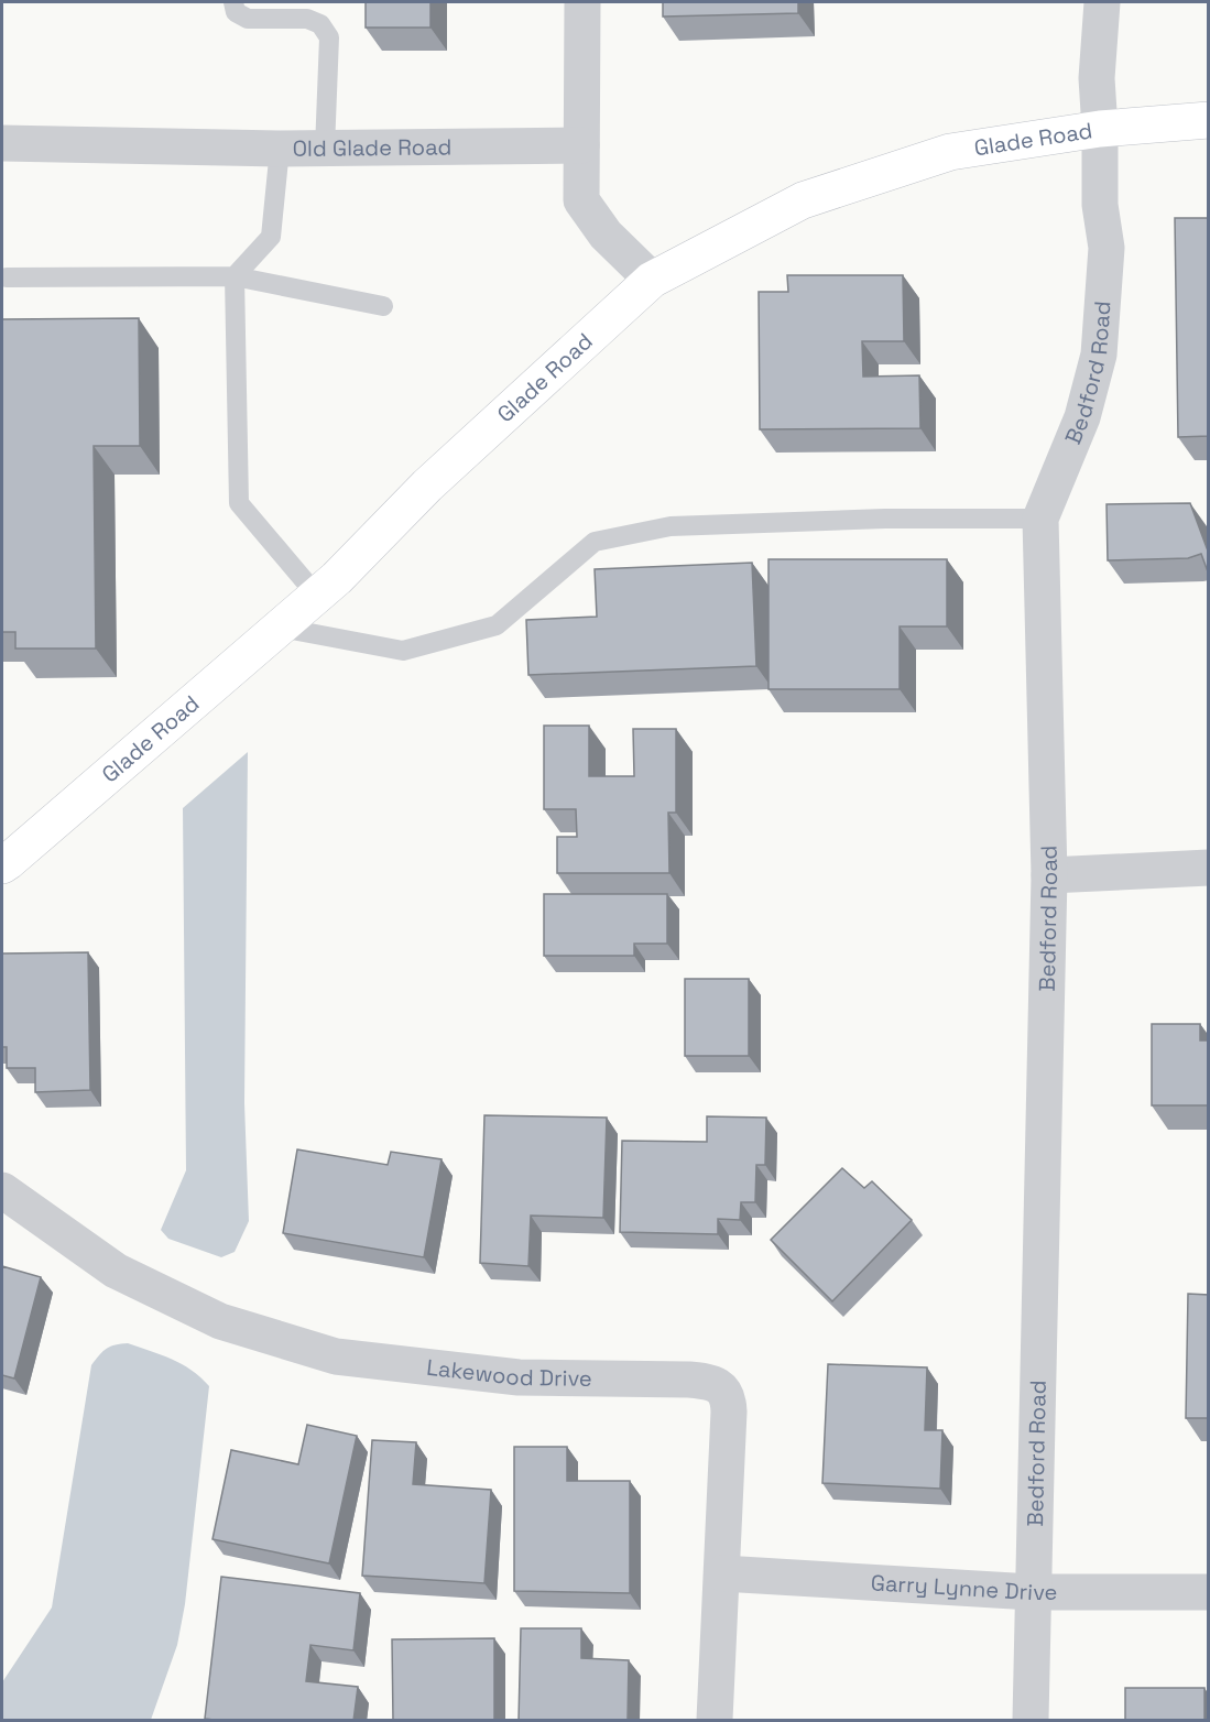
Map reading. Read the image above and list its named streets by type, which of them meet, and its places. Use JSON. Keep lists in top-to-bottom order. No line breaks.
{"streets":{"main road":["Glade Road"],"street":["Old Glade Road","Bedford Road","Lakewood Drive","Garry Lynne Drive"]},"crossings":[["Glade Road","Bedford Road"],["Bedford Road","Garry Lynne Drive"],["Lakewood Drive","Garry Lynne Drive"]]}
